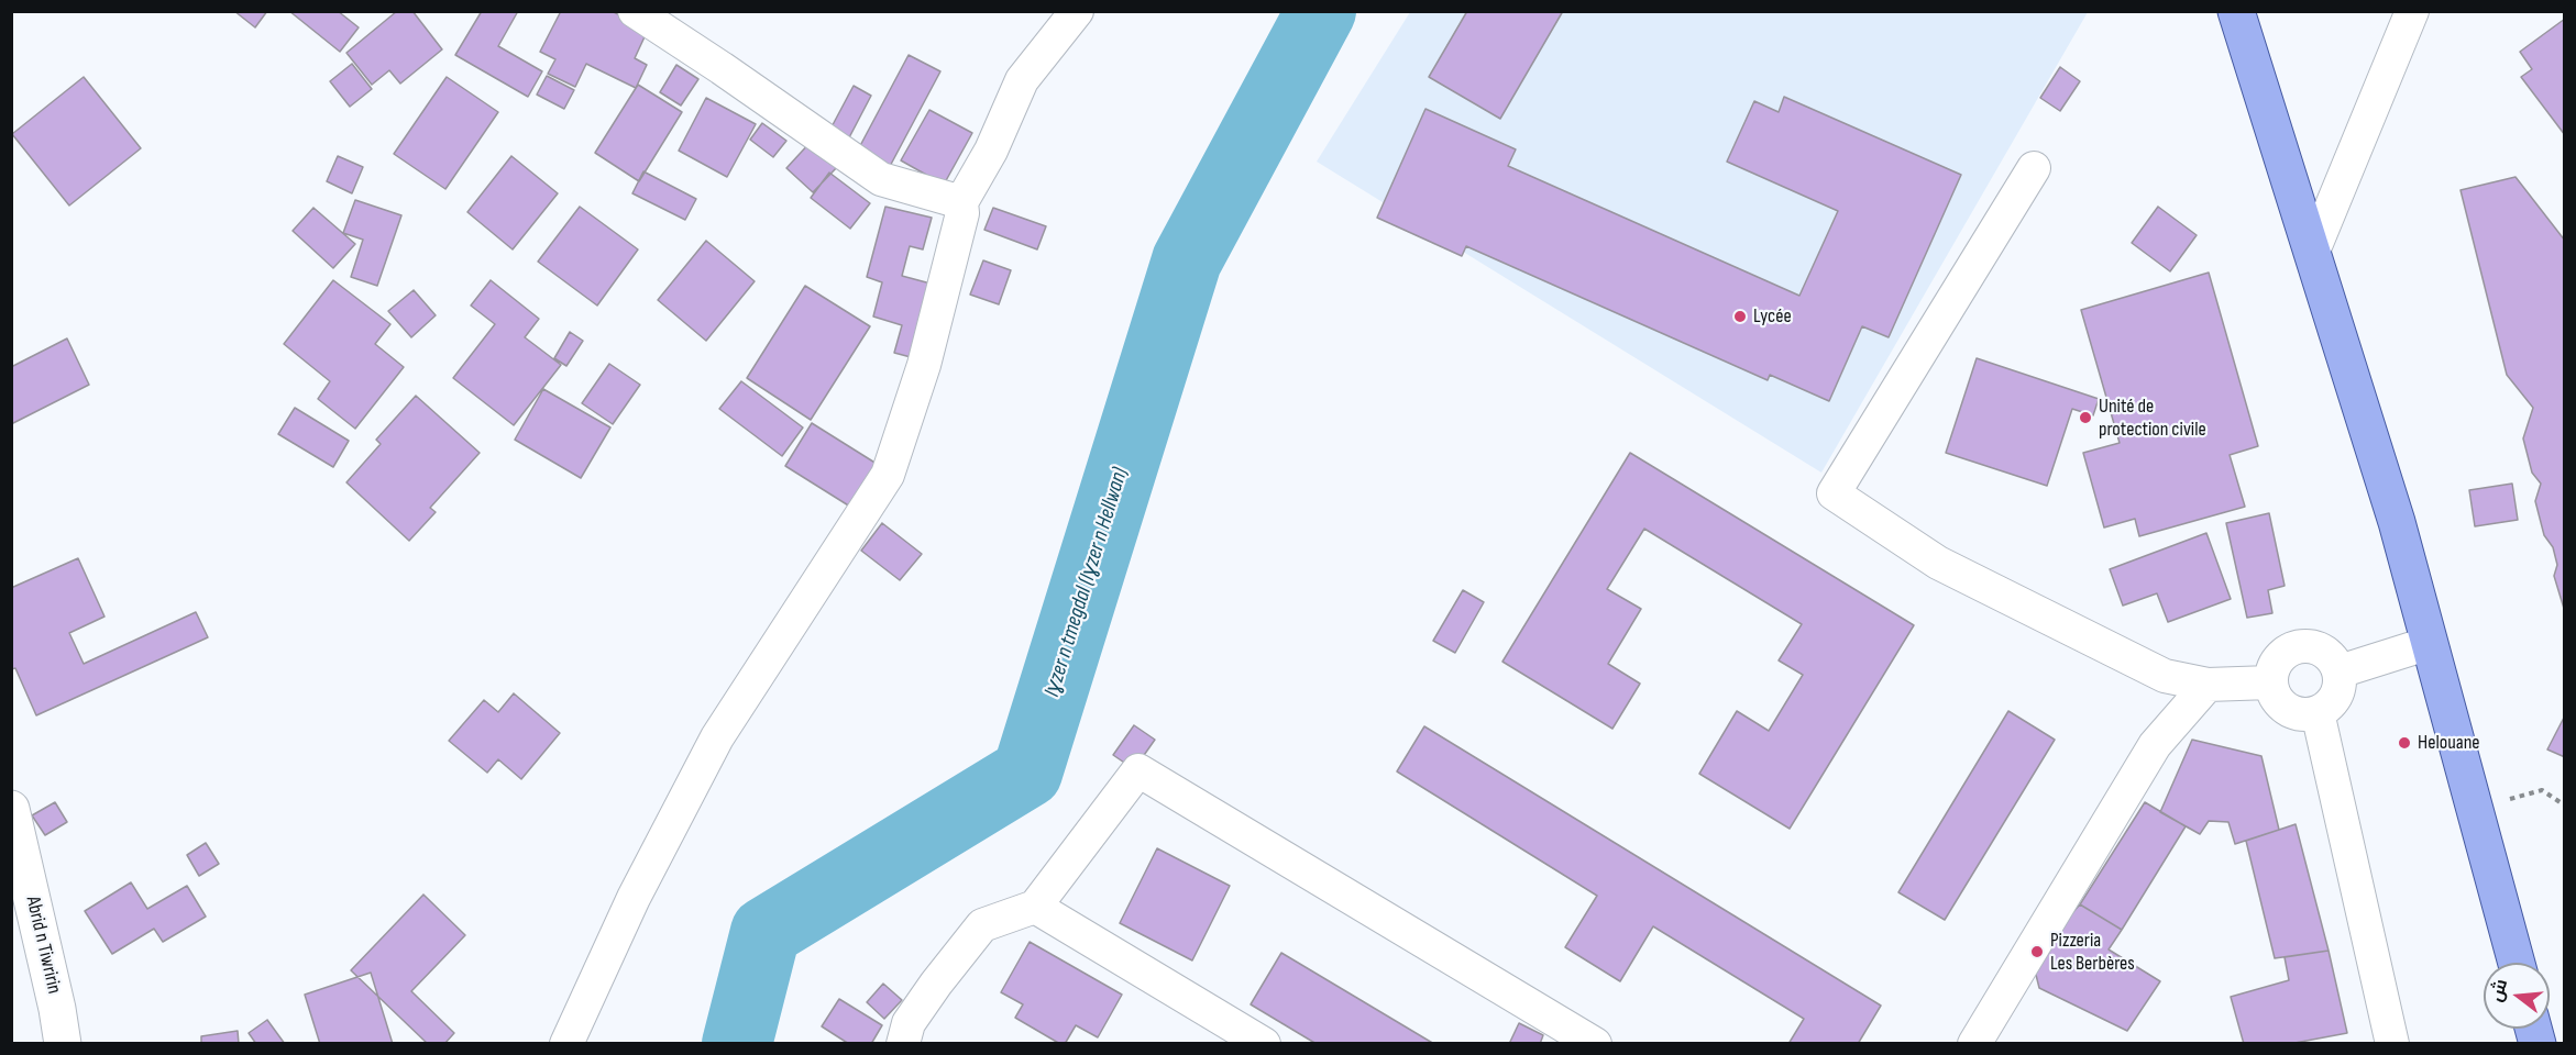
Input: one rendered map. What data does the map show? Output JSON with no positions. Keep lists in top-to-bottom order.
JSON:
{
  "streets": {
    "street": ["Abrid n Tiwririn"]
  },
  "water": ["Iɣzer n tmegdal (Iɣzer n Hellwan)"],
  "places": [
    "Lycée",
    "Unité de protection civile",
    "Helouane",
    "Pizzeria Les Berbères"
  ],
  "north": "left"
}
